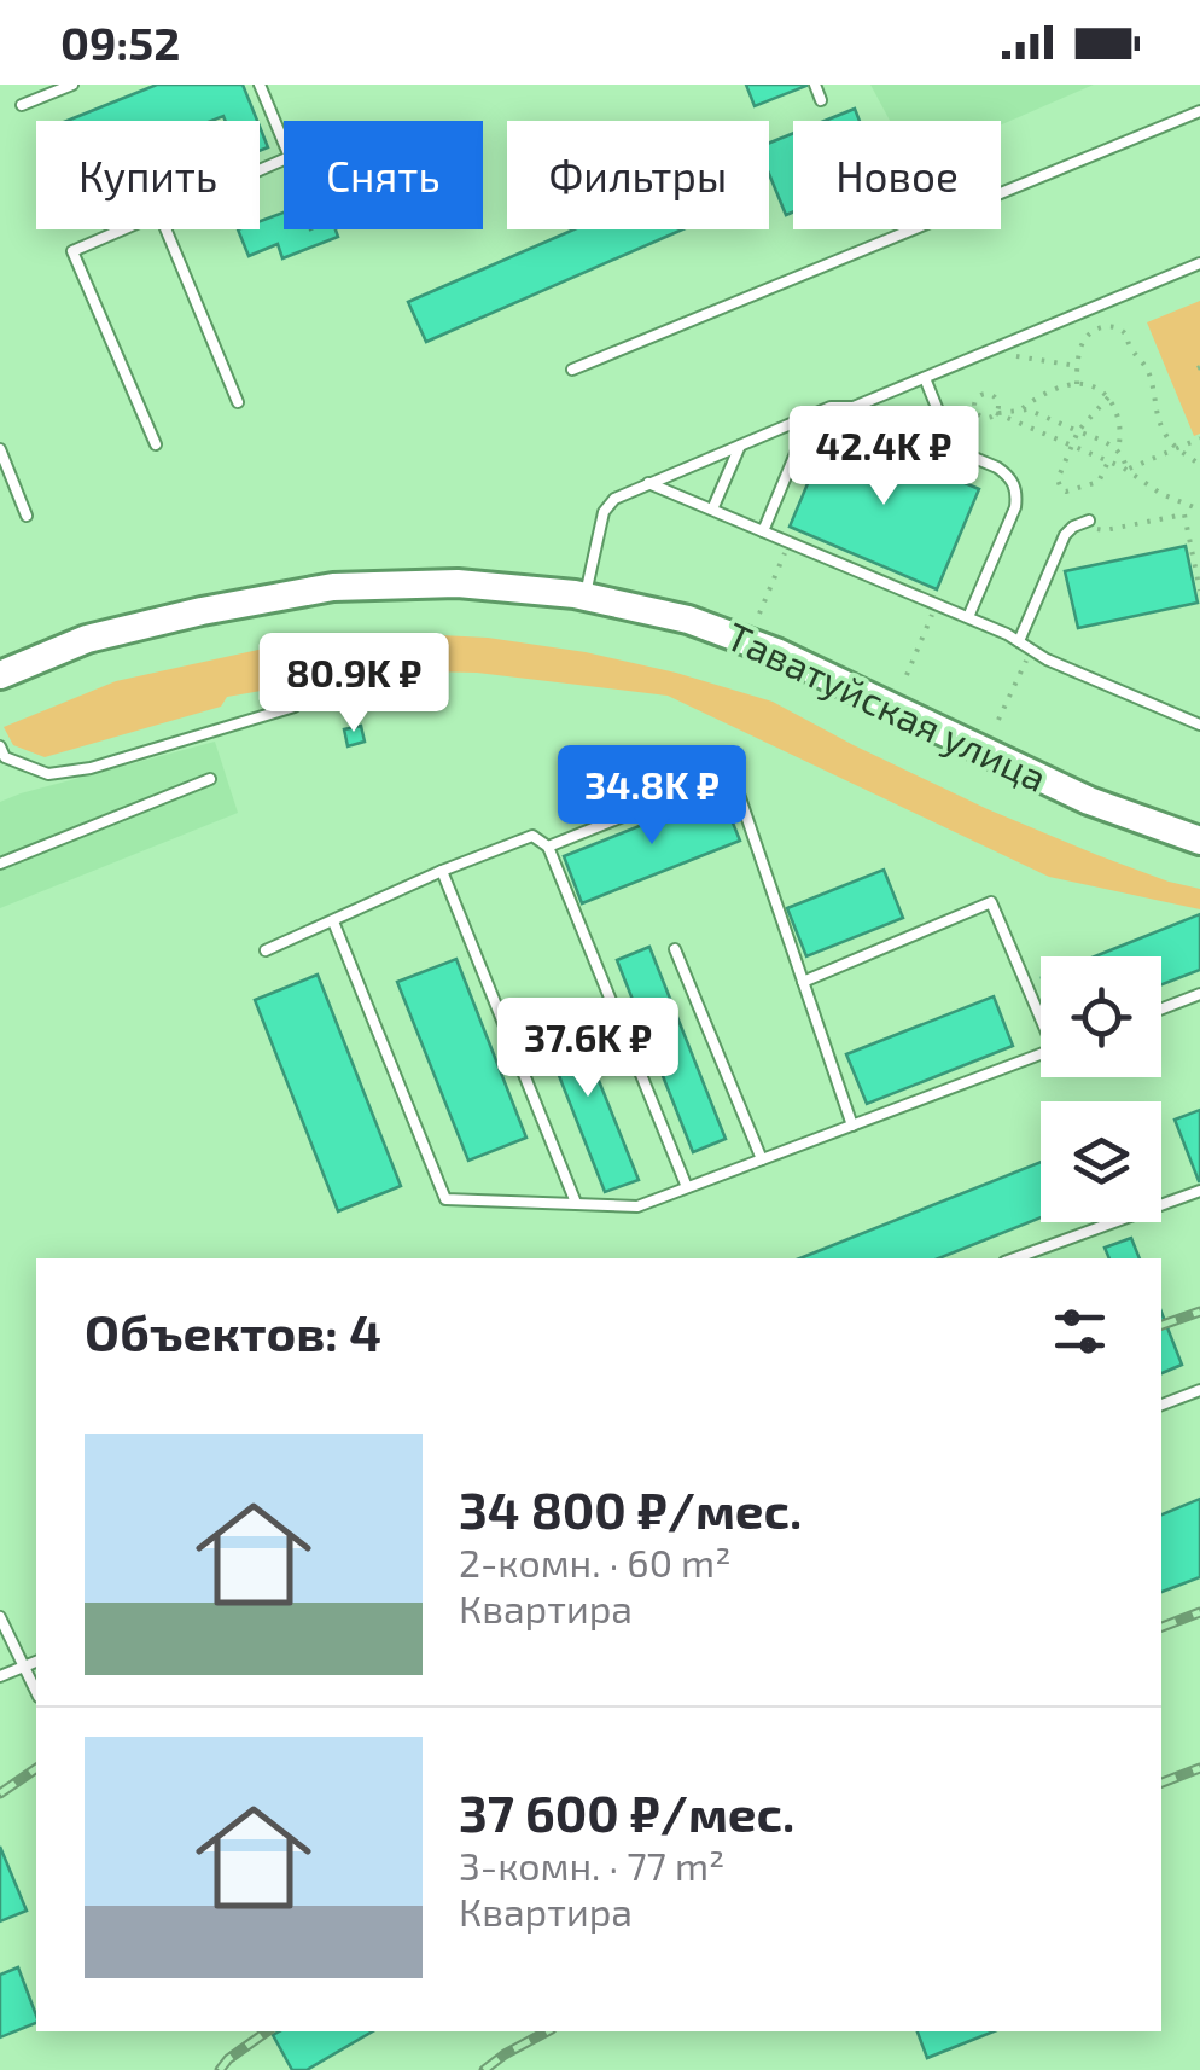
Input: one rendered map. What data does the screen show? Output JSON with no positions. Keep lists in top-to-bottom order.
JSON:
{
  "streets": {
    "main road": ["Таватуйская улица"]
  },
  "page": {
    "status": "09:52",
    "chip": [
      "Купить",
      "Снять",
      "Фильтры",
      "Новое"
    ],
    "price": [
      "42.4K ₽",
      "80.9K ₽",
      "34.8K ₽",
      "37.6K ₽"
    ],
    "heading": "Объектов: 4",
    "list": [
      {
        "name": "34 800 ₽/мес.",
        "note": "2-комн. · 60 m² · Квартира"
      },
      {
        "name": "37 600 ₽/мес.",
        "note": "3-комн. · 77 m² · Квартира"
      }
    ]
  }
}
